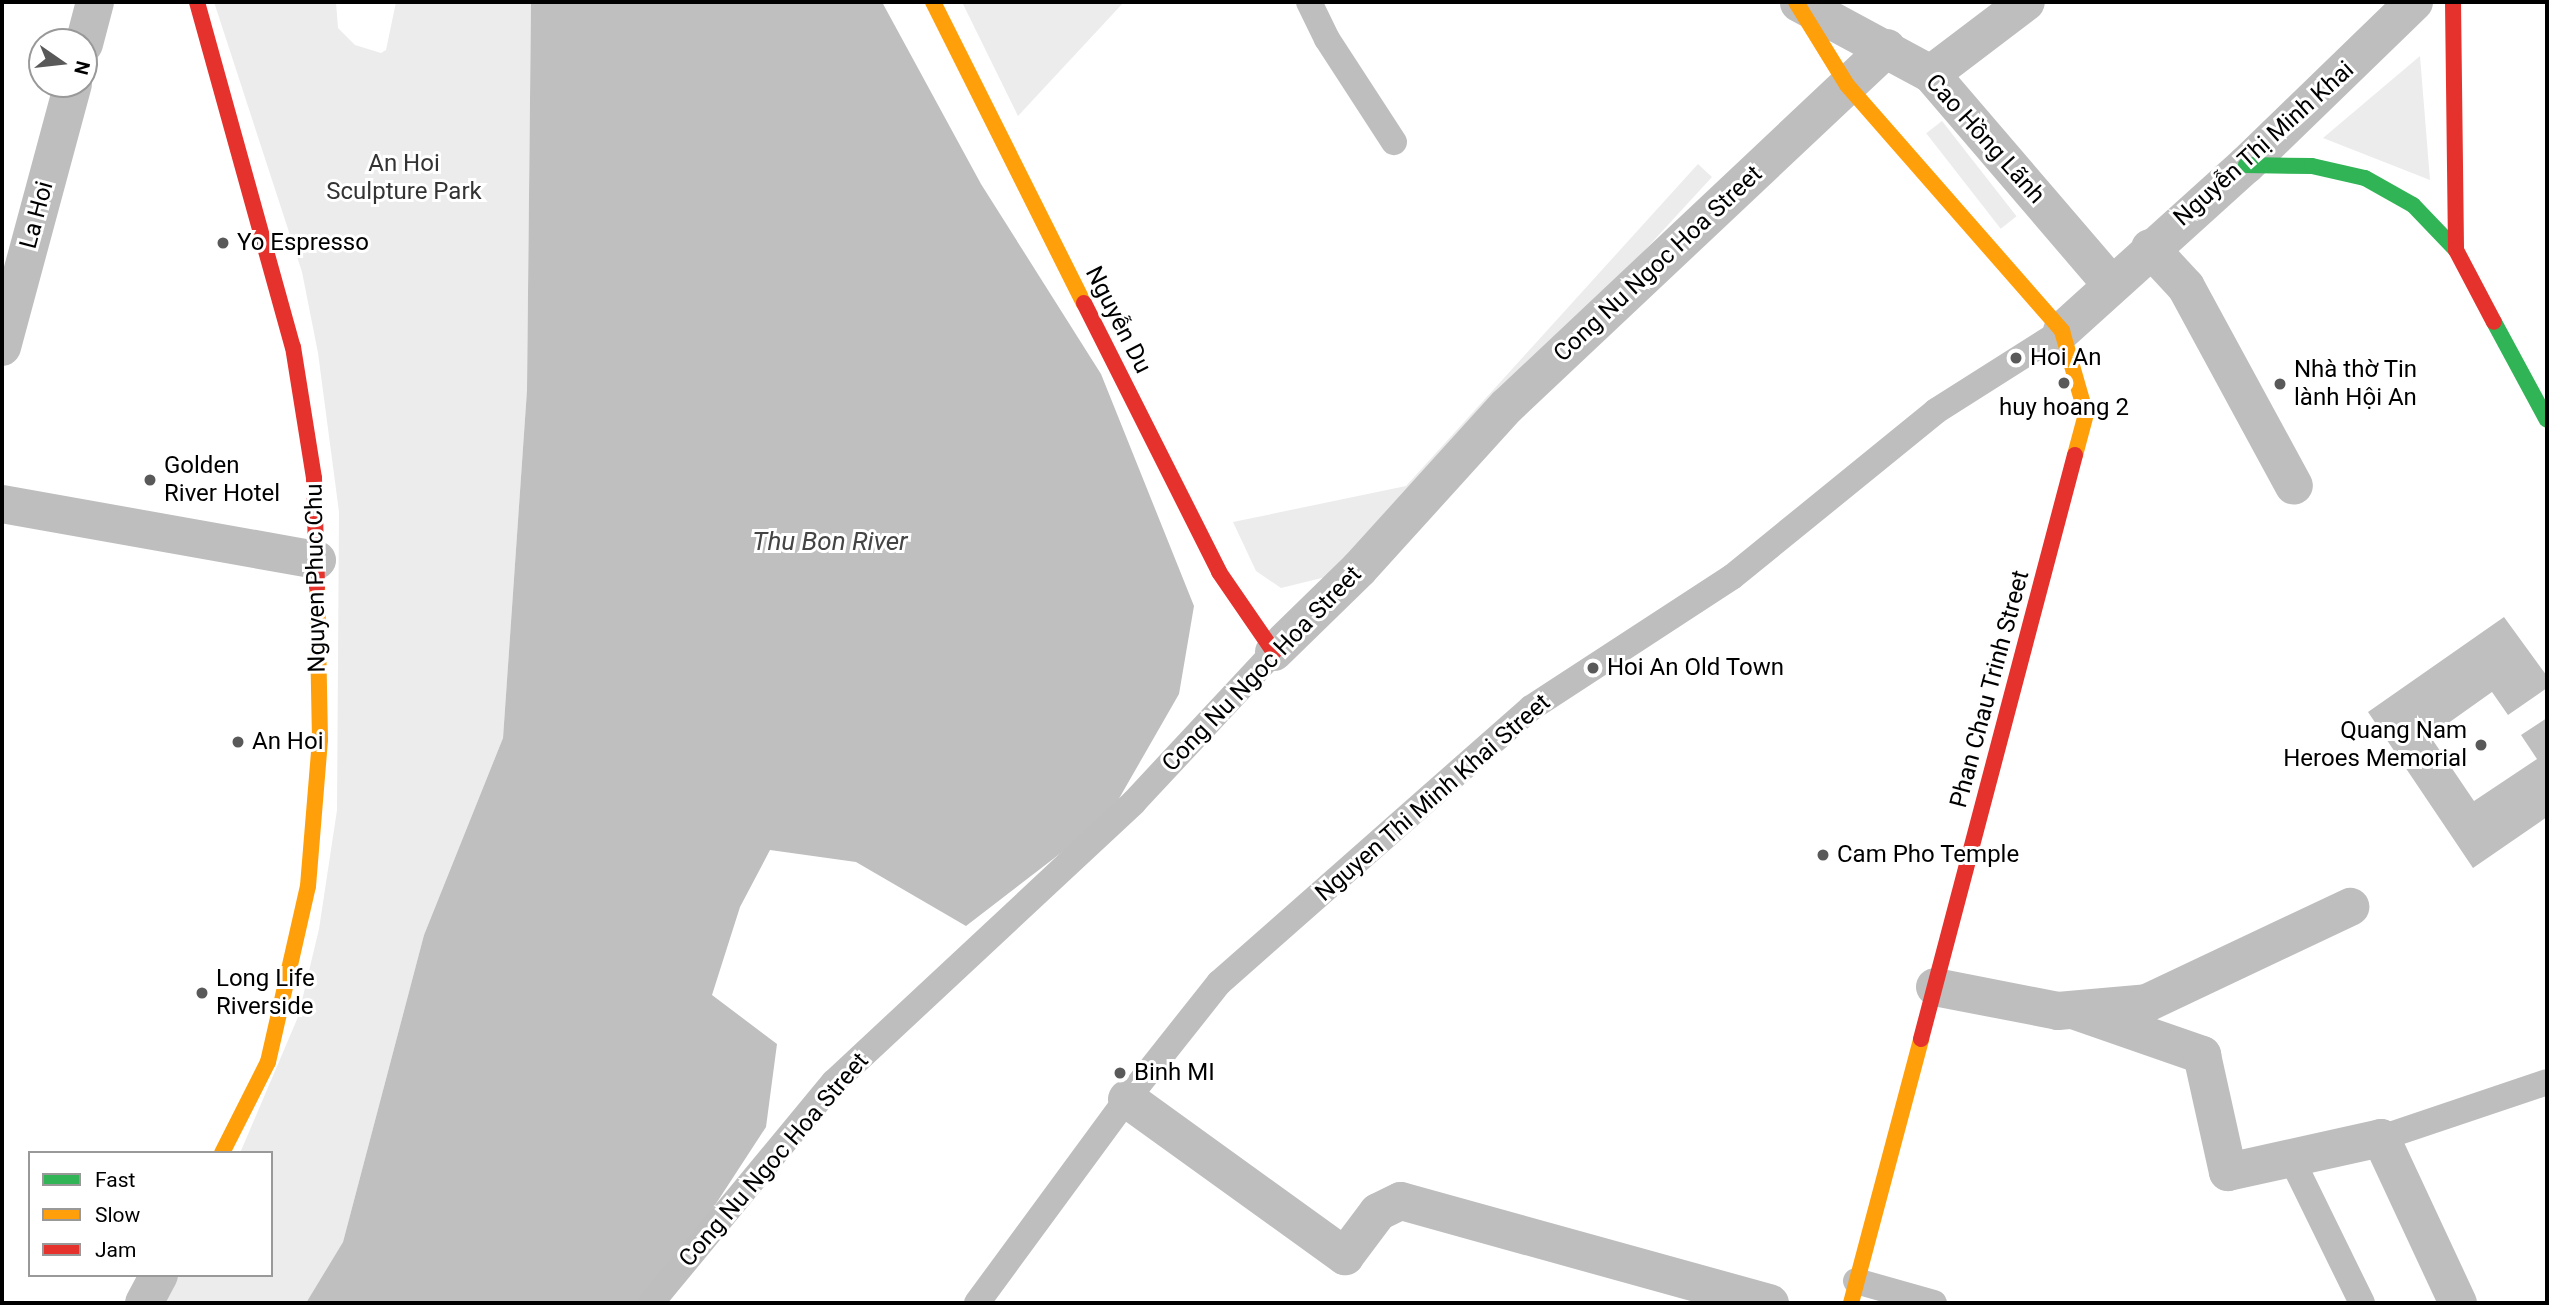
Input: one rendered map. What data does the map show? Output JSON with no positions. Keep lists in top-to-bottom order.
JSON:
{
  "streets": {
    "street": [
      "Cao Hồng Lãnh",
      "Nguyễn Thị Minh Khai",
      "La Hoi",
      "Cong Nu Ngoc Hoa Street",
      "Nguyễn Du",
      "Nguyen Phuc Chu",
      "Phan Chau Trinh Street",
      "Nguyen Thi Minh Khai Street"
    ]
  },
  "crossings": [
    ["Cao Hồng Lãnh", "Nguyễn Thị Minh Khai"],
    ["Cao Hồng Lãnh", "Cong Nu Ngoc Hoa Street"],
    ["Cao Hồng Lãnh", "Phan Chau Trinh Street"],
    ["Cao Hồng Lãnh", "Nguyen Thi Minh Khai Street"],
    ["Nguyễn Thị Minh Khai", "Nguyen Thi Minh Khai Street"],
    ["Cong Nu Ngoc Hoa Street", "Nguyễn Du"],
    ["Phan Chau Trinh Street", "Nguyen Thi Minh Khai Street"]
  ],
  "water": ["Thu Bon River"],
  "parks": ["An Hoi Sculpture Park"],
  "places": [
    "Yo Espresso",
    "Hoi An",
    "huy hoang 2",
    "Nhà thờ Tin lành Hội An",
    "Golden River Hotel",
    "Hoi An Old Town",
    "An Hoi",
    "Quang Nam Heroes Memorial",
    "Cam Pho Temple",
    "Long Life Riverside",
    "Binh MI"
  ],
  "legend": ["Fast", "Slow", "Jam"],
  "north": "right"
}
